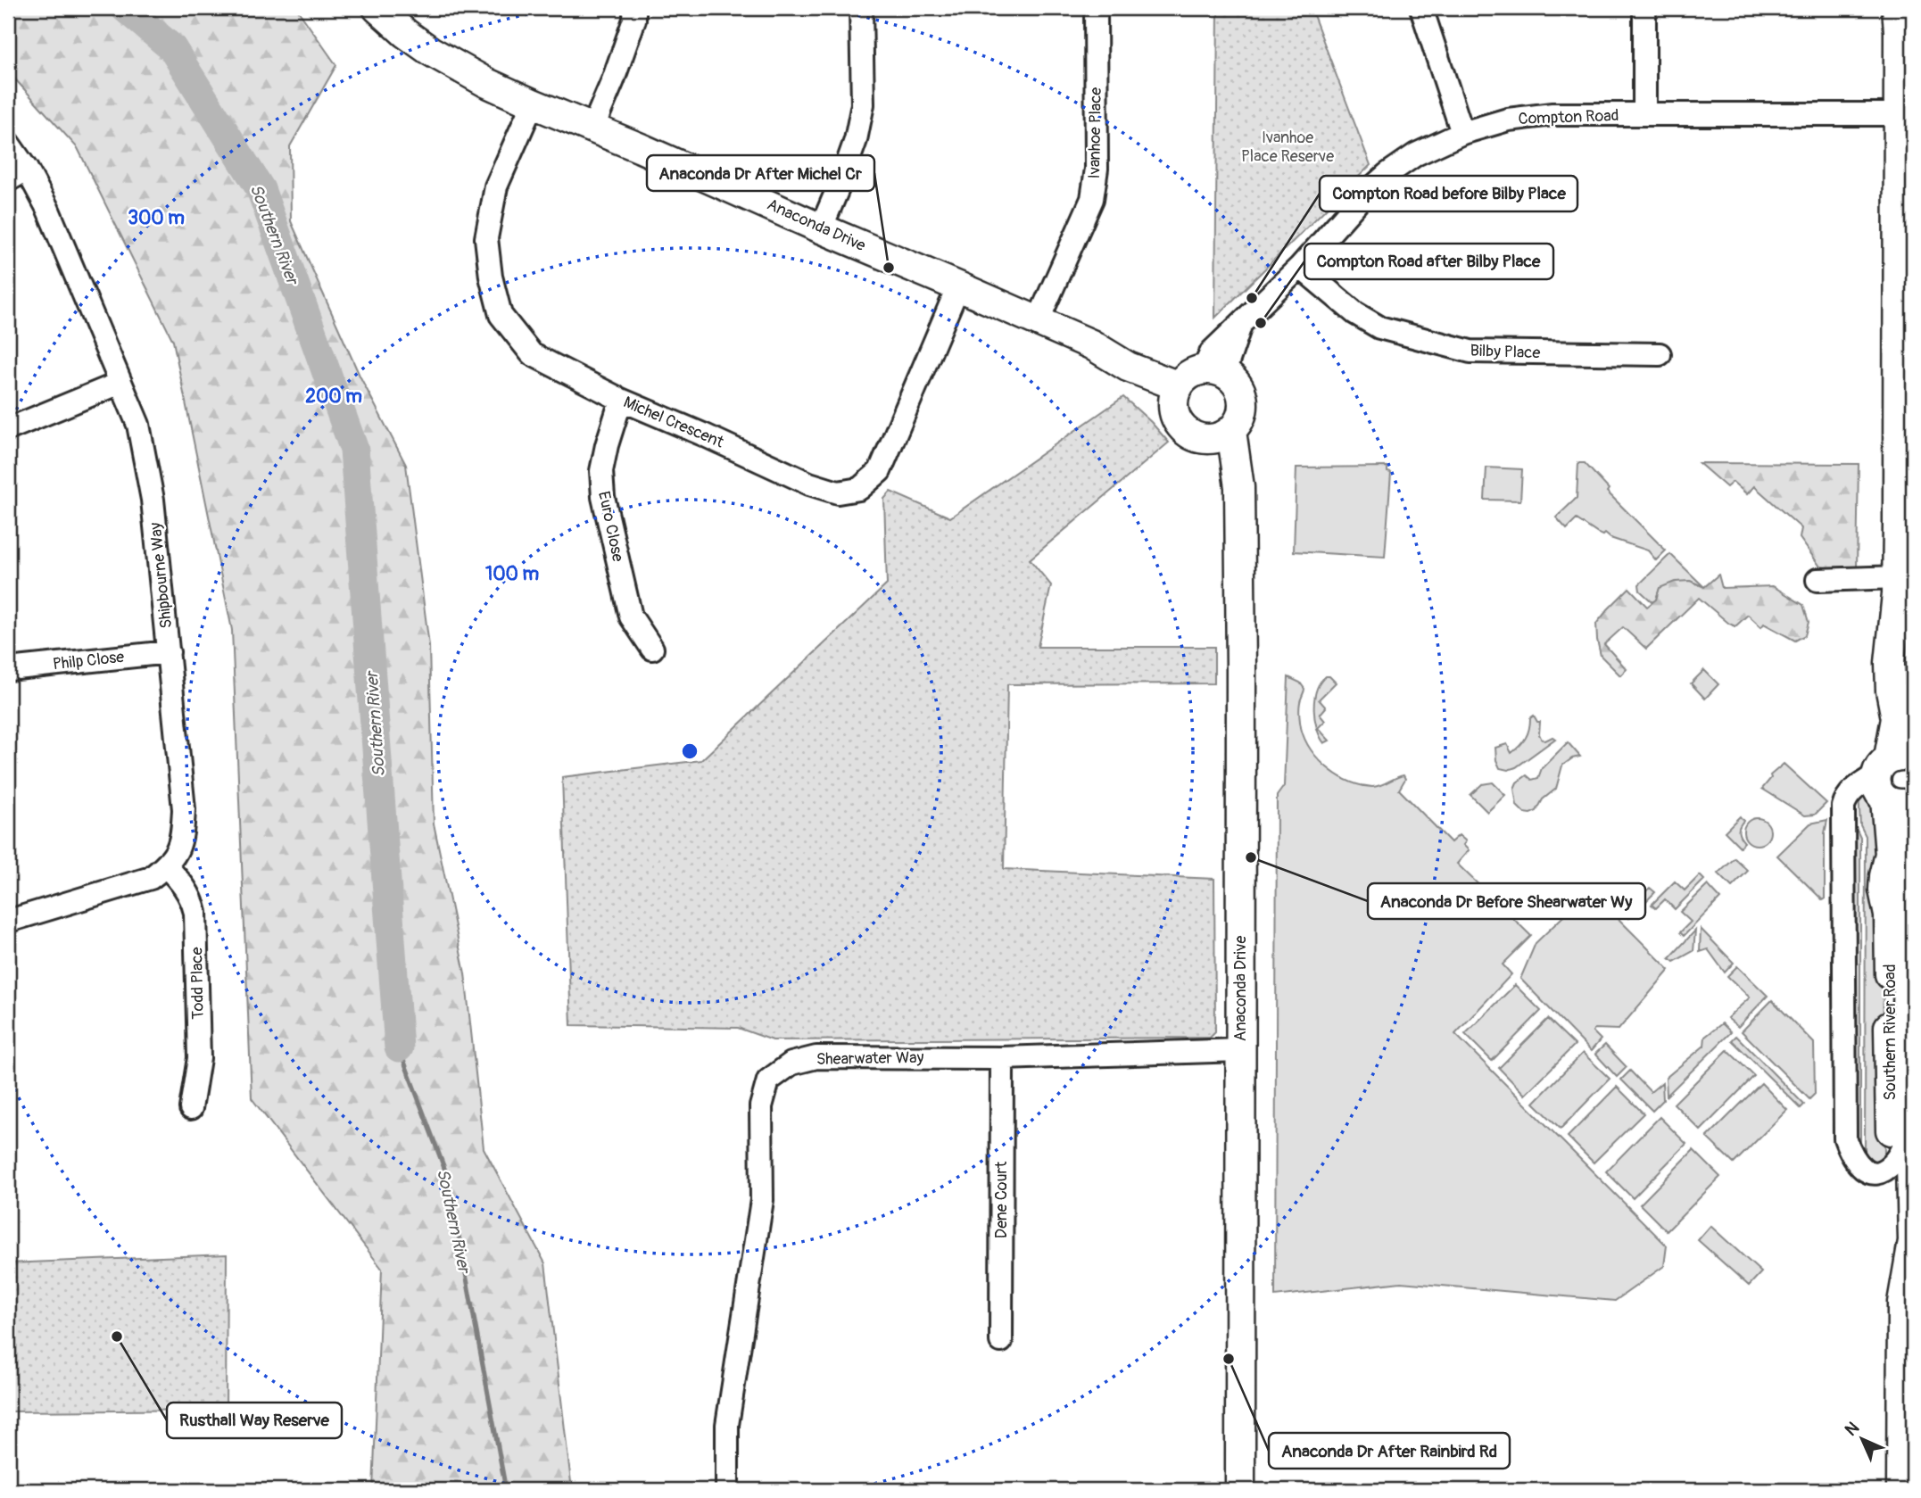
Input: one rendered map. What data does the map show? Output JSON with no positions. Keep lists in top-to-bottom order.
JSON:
{
  "streets": {
    "main road": ["Anaconda Drive", "Southern River Road"],
    "street": [
      "Compton Road",
      "Ivanhoe Place",
      "Bilby Place",
      "Michel Crescent",
      "Euro Close",
      "Shipbourne Way",
      "Philp Close",
      "Todd Place",
      "Shearwater Way",
      "Dene Court"
    ]
  },
  "crossings": [
    ["Compton Road", "Anaconda Drive"],
    ["Compton Road", "Bilby Place"],
    ["Compton Road", "Southern River Road"],
    ["Ivanhoe Place", "Anaconda Drive"],
    ["Anaconda Drive", "Michel Crescent"],
    ["Anaconda Drive", "Shearwater Way"],
    ["Michel Crescent", "Euro Close"],
    ["Shipbourne Way", "Philp Close"],
    ["Shipbourne Way", "Todd Place"],
    ["Shearwater Way", "Dene Court"]
  ],
  "water": ["Southern River"],
  "parks": ["Ivanhoe Place Reserve"],
  "places": [
    "Anaconda Dr After Michel Cr",
    "Compton Road before Bilby Place",
    "Compton Road after Bilby Place",
    "Anaconda Dr Before Shearwater Wy",
    "Rusthall Way Reserve",
    "Anaconda Dr After Rainbird Rd"
  ],
  "north": "top left",
  "rings": ["300 m", "200 m", "100 m"]
}
